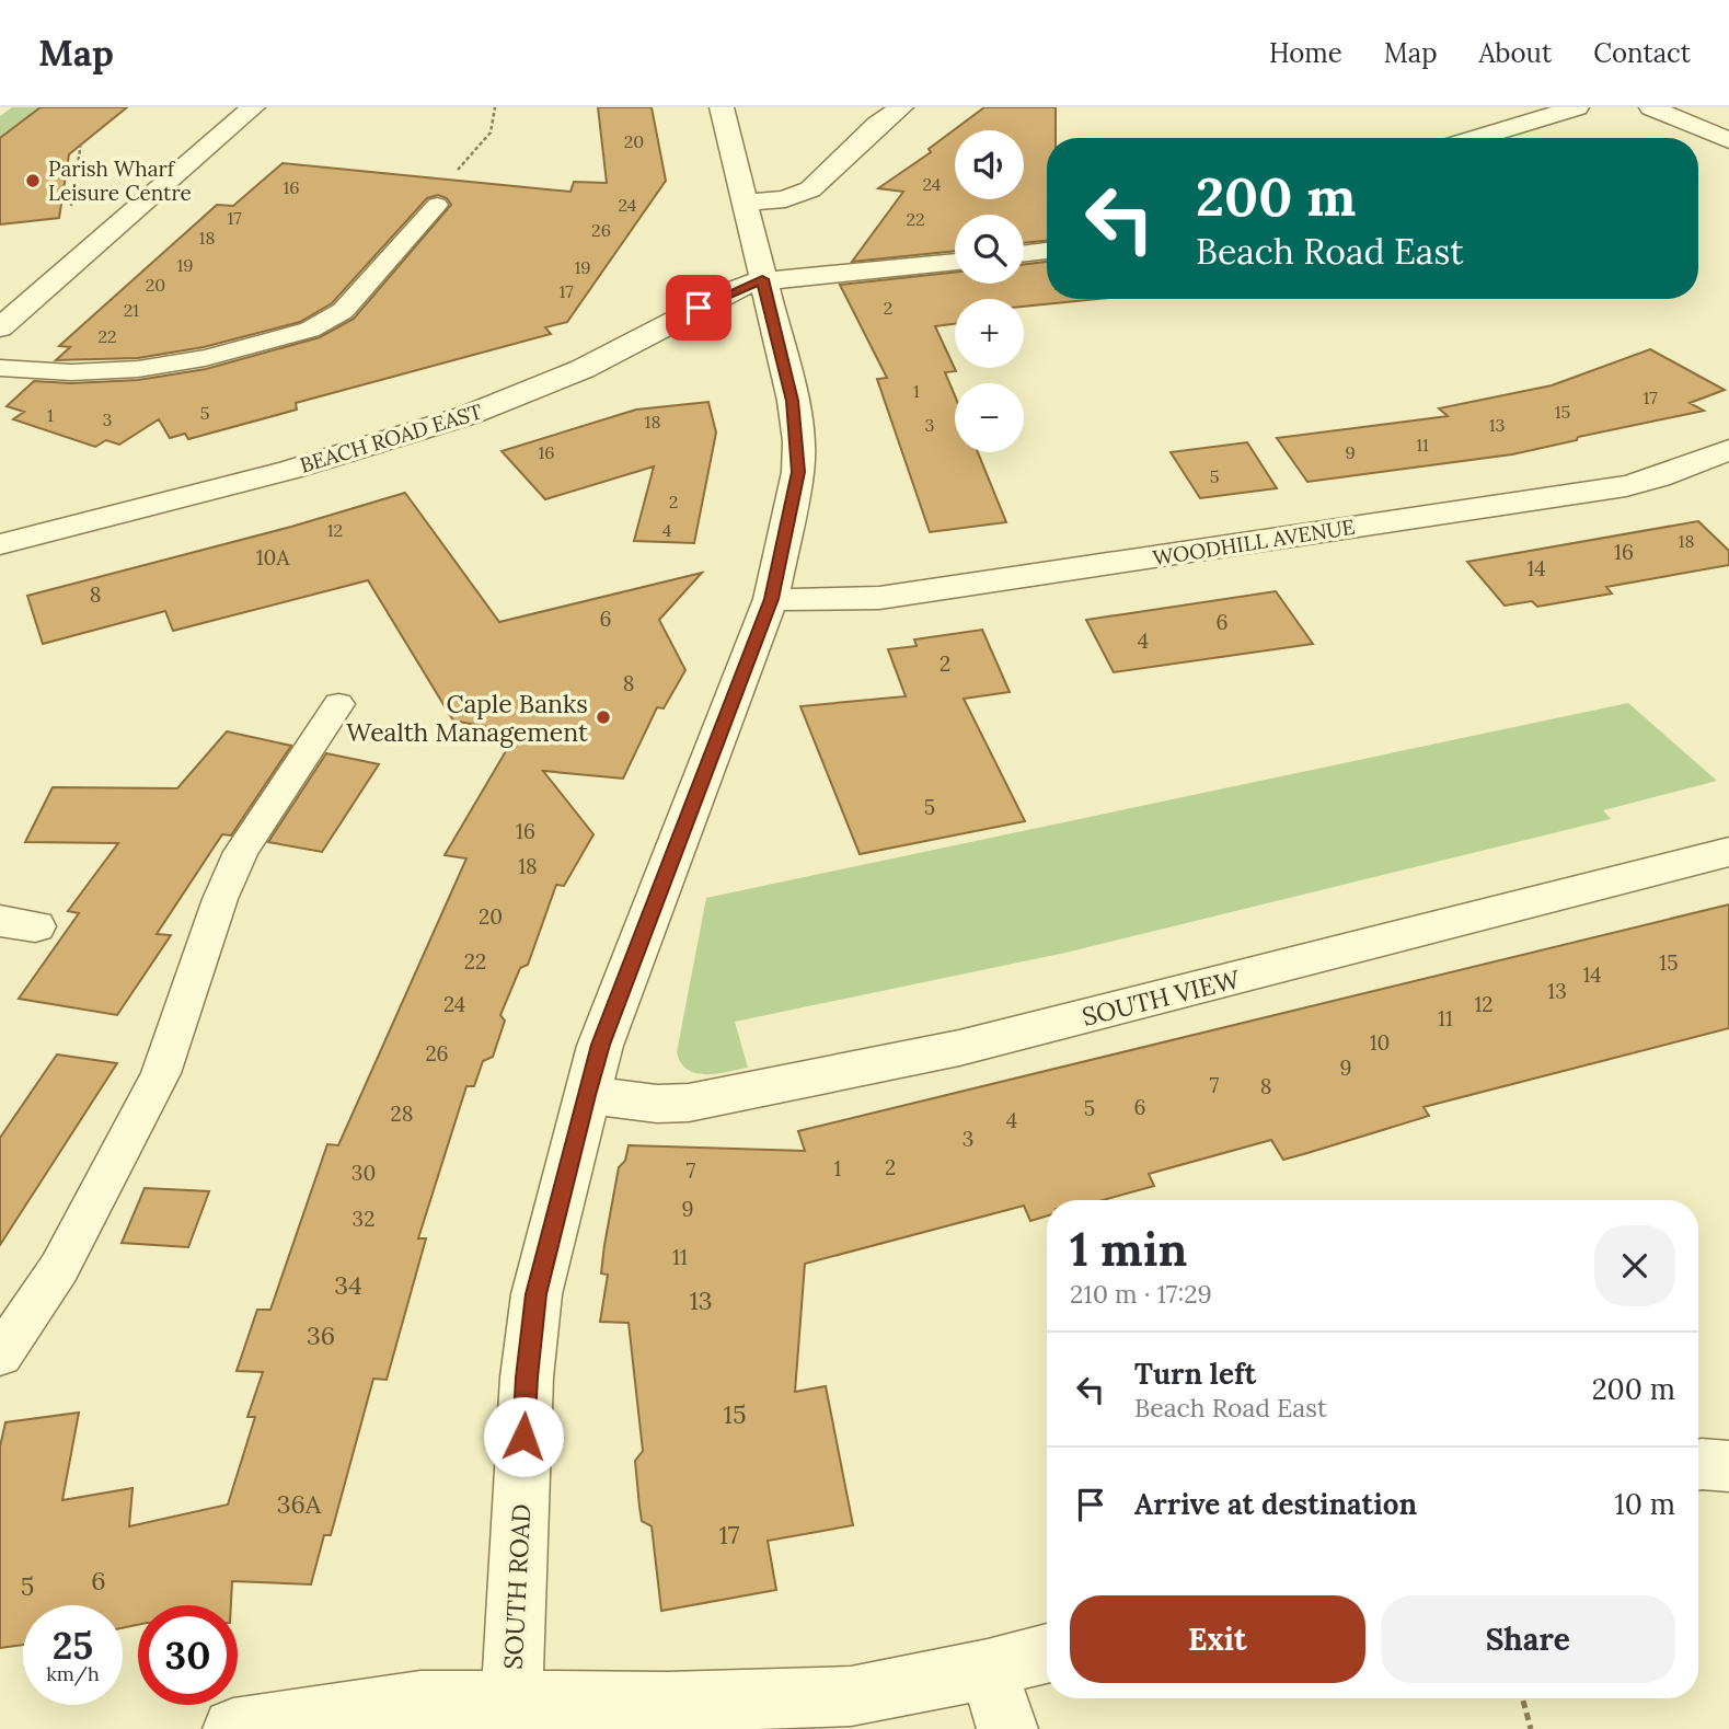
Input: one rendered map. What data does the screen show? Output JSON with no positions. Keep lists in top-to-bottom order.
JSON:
{
  "streets": {
    "street": [
      "BEACH ROAD EAST",
      "WOODHILL AVENUE",
      "SOUTH VIEW",
      "SOUTH ROAD"
    ]
  },
  "crossings": [
    ["BEACH ROAD EAST", "SOUTH ROAD"],
    ["WOODHILL AVENUE", "SOUTH ROAD"],
    ["SOUTH VIEW", "SOUTH ROAD"]
  ],
  "places": ["Parish Wharf Leisure Centre", "Caple Banks Wealth Management"],
  "house_numbers": [
    "20",
    "24",
    "16",
    "24",
    "17",
    "22",
    "26",
    "18",
    "19",
    "19",
    "20",
    "17",
    "2",
    "21",
    "22",
    "1",
    "17",
    "15",
    "5",
    "1",
    "3",
    "18",
    "3",
    "13",
    "11",
    "16",
    "9",
    "5",
    "2",
    "12",
    "4",
    "18",
    "16",
    "10A",
    "14",
    "8",
    "6",
    "6",
    "4",
    "2",
    "8",
    "5",
    "16",
    "18",
    "20",
    "22",
    "15",
    "14",
    "13",
    "24",
    "12",
    "11",
    "10",
    "26",
    "9",
    "7",
    "8",
    "6",
    "5",
    "28",
    "4",
    "3",
    "2",
    "1",
    "7",
    "30",
    "9",
    "32",
    "11",
    "34",
    "13",
    "36",
    "15",
    "36A",
    "17",
    "6",
    "5"
  ],
  "page": {
    "header": "Map",
    "nav": [
      "Home",
      "Map",
      "About",
      "Contact"
    ],
    "map_buttons": ["+", "−"],
    "turn": ["200 m", "Beach Road East"],
    "heading": ["1 min", "210 m · 17:29"],
    "list": [
      {
        "name": "Turn left",
        "note": "Beach Road East",
        "value": "200 m"
      },
      {
        "name": "Arrive at destination",
        "value": "10 m"
      }
    ],
    "buttons": ["Exit", "Share"],
    "speed": "25 km/h",
    "limit": "30"
  }
}
